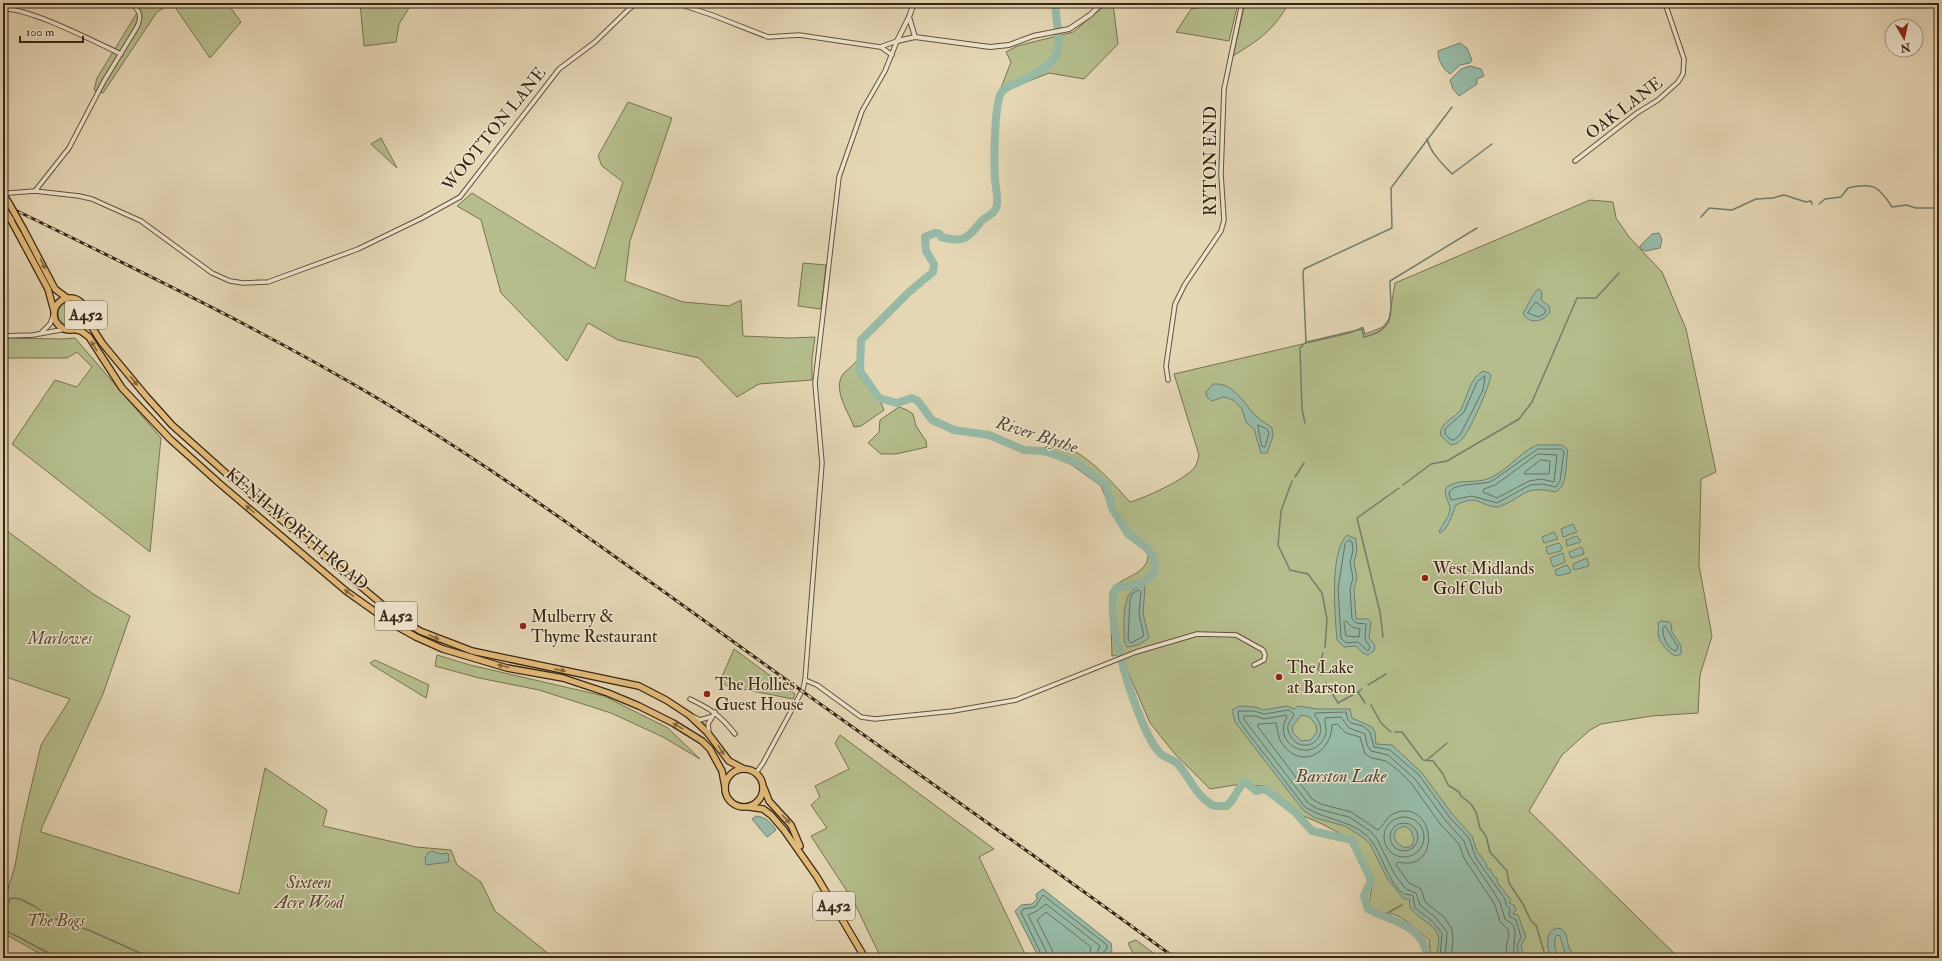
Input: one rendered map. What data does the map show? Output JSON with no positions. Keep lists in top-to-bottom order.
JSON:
{
  "streets": {
    "highway": ["A452", "KENILWORTH ROAD"],
    "street": ["OAK LANE", "WOOTTON LANE", "RYTON END"]
  },
  "crossings": [
    ["WOOTTON LANE", "A452"],
    ["A452", "KENILWORTH ROAD"]
  ],
  "water": ["River Blythe", "Barston Lake"],
  "parks": ["Marlowes", "Sixteen Acre Wood", "The Bogs"],
  "places": [
    "West Midlands Golf Club",
    "Mulberry & Thyme Restaurant",
    "The Lake at Barston",
    "The Hollies Guest House"
  ],
  "scale_bar": "100 m",
  "north": "bottom"
}
